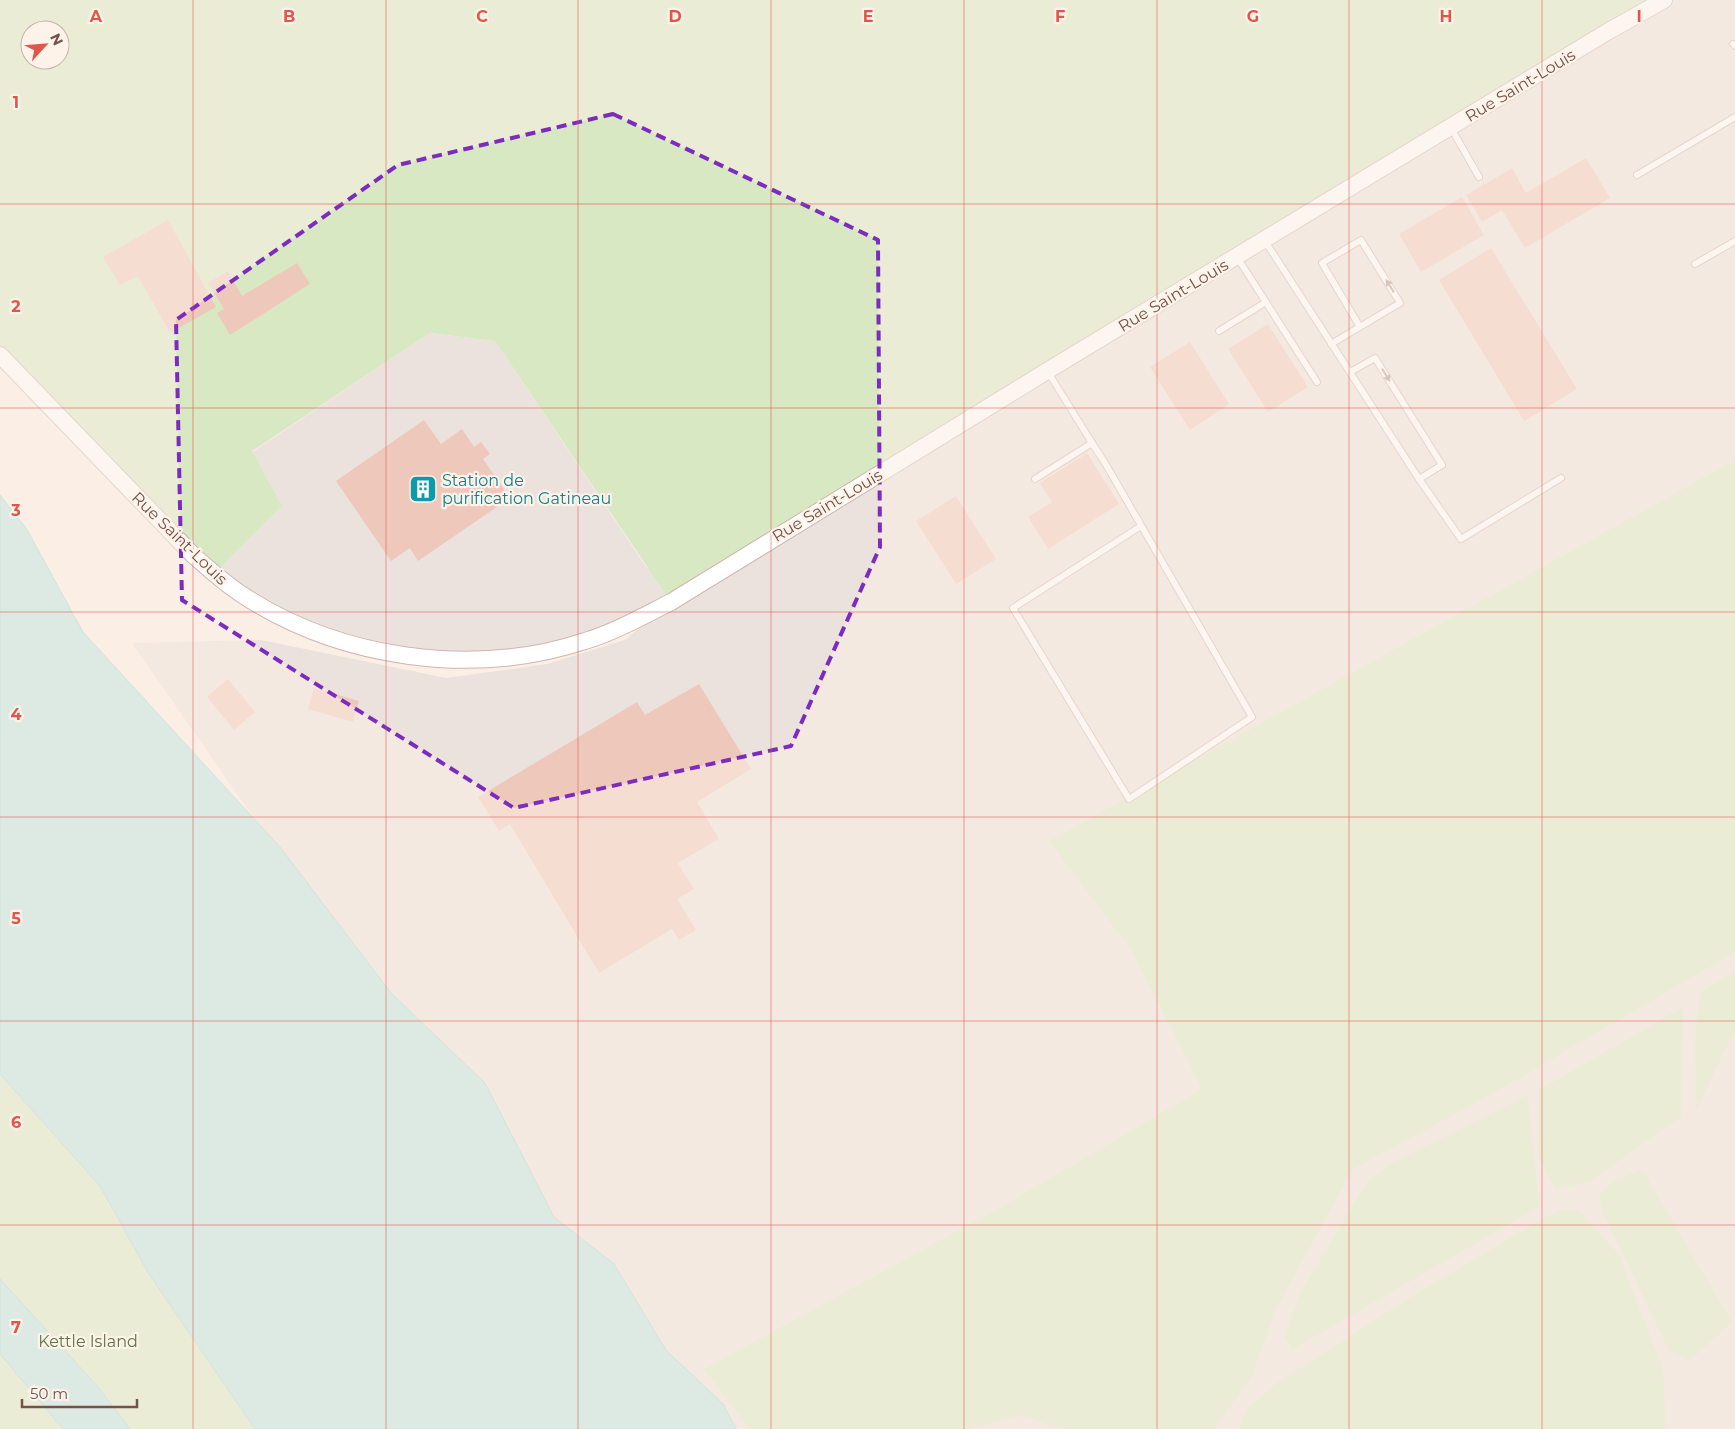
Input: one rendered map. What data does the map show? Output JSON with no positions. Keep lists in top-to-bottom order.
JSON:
{
  "streets": {
    "street": ["Rue Saint-Louis"]
  },
  "parks": ["Kettle Island"],
  "places": {
    "building": ["Station de purification Gatineau"]
  },
  "scale_bar": "50 m",
  "north": "top right",
  "grid": {
    "columns": [
      "A",
      "B",
      "C",
      "D",
      "E",
      "F",
      "G",
      "H",
      "I"
    ],
    "rows": [
      "1",
      "2",
      "3",
      "4",
      "5",
      "6",
      "7"
    ]
  }
}
